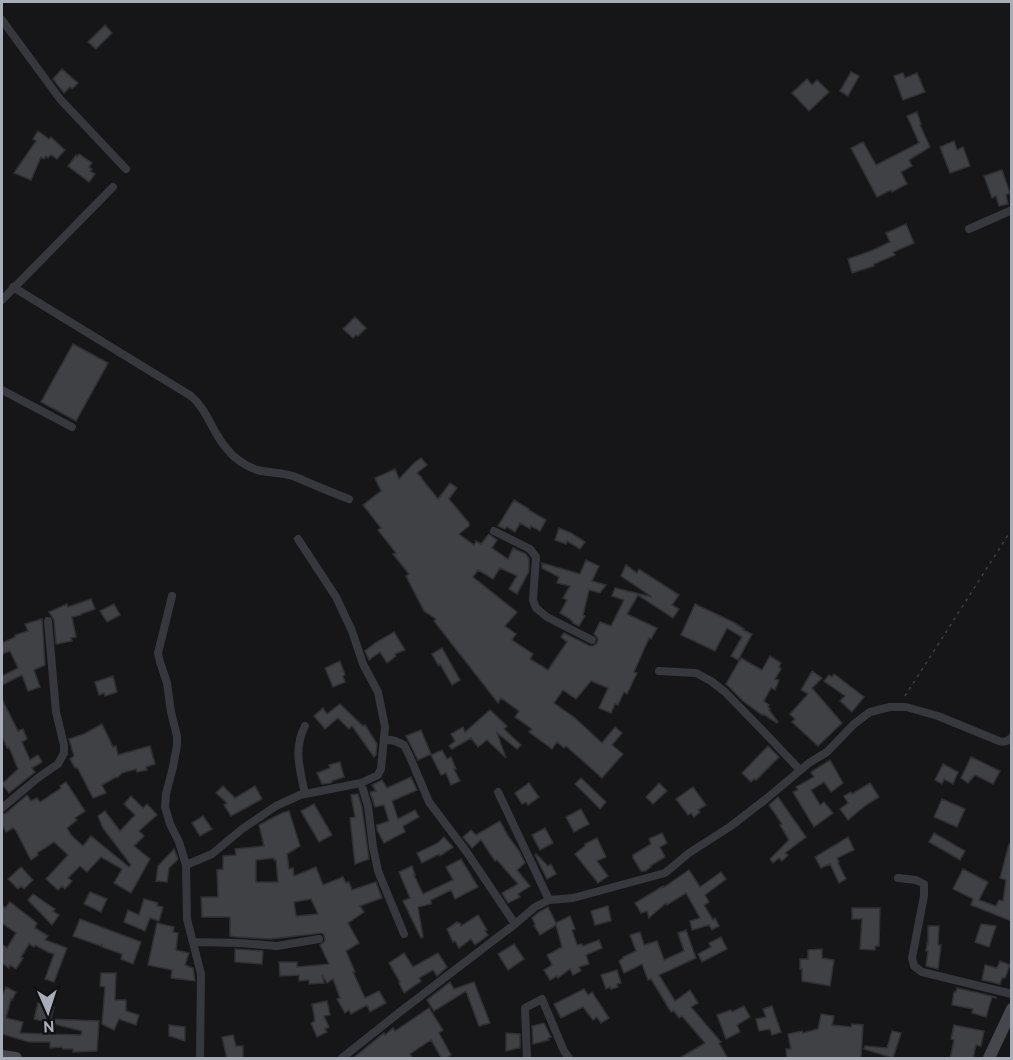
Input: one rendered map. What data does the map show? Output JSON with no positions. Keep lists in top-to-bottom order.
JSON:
{
  "north": "bottom"
}
